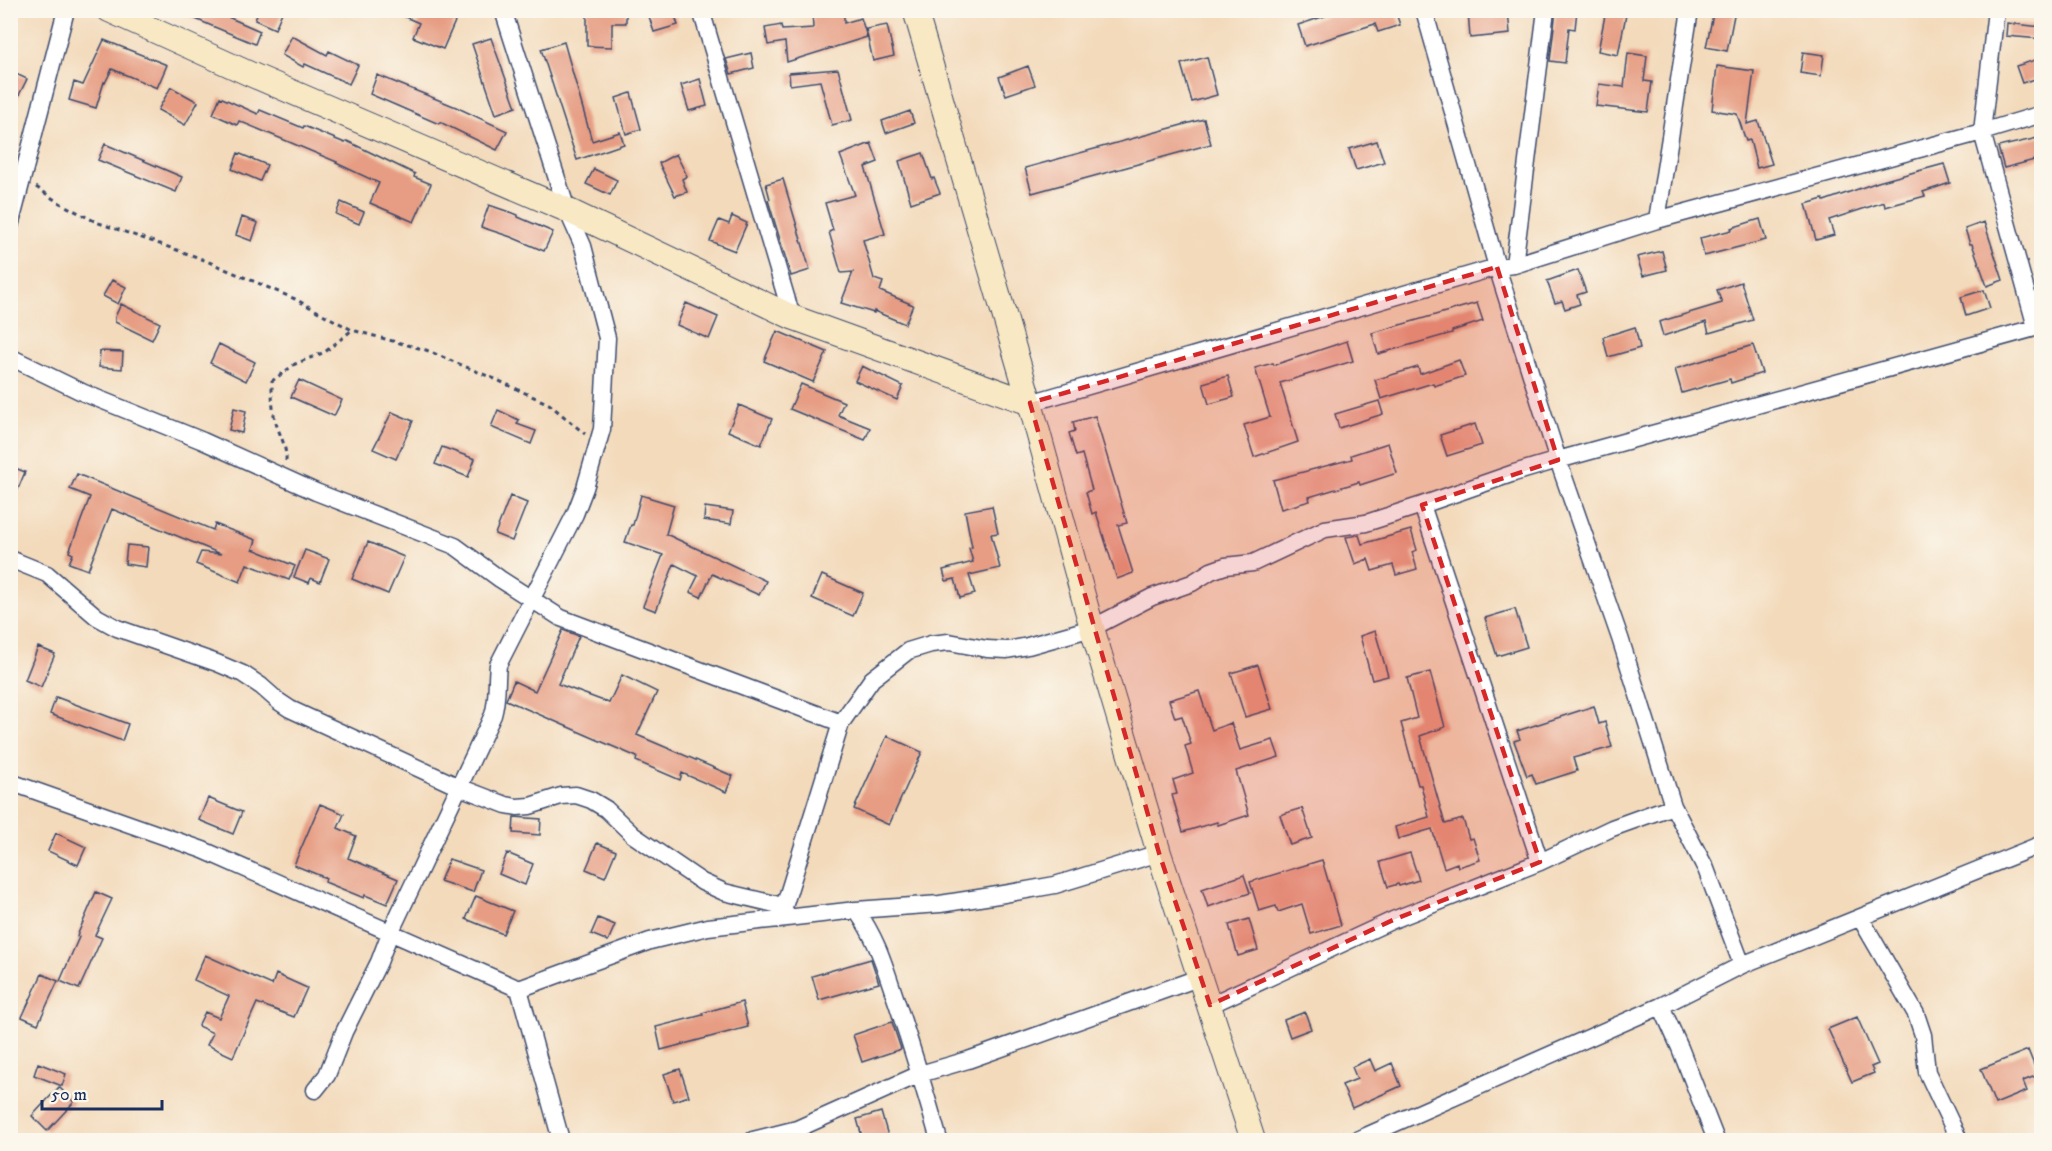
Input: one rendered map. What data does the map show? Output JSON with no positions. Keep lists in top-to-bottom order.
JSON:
{
  "scale_bar": "50 m"
}
